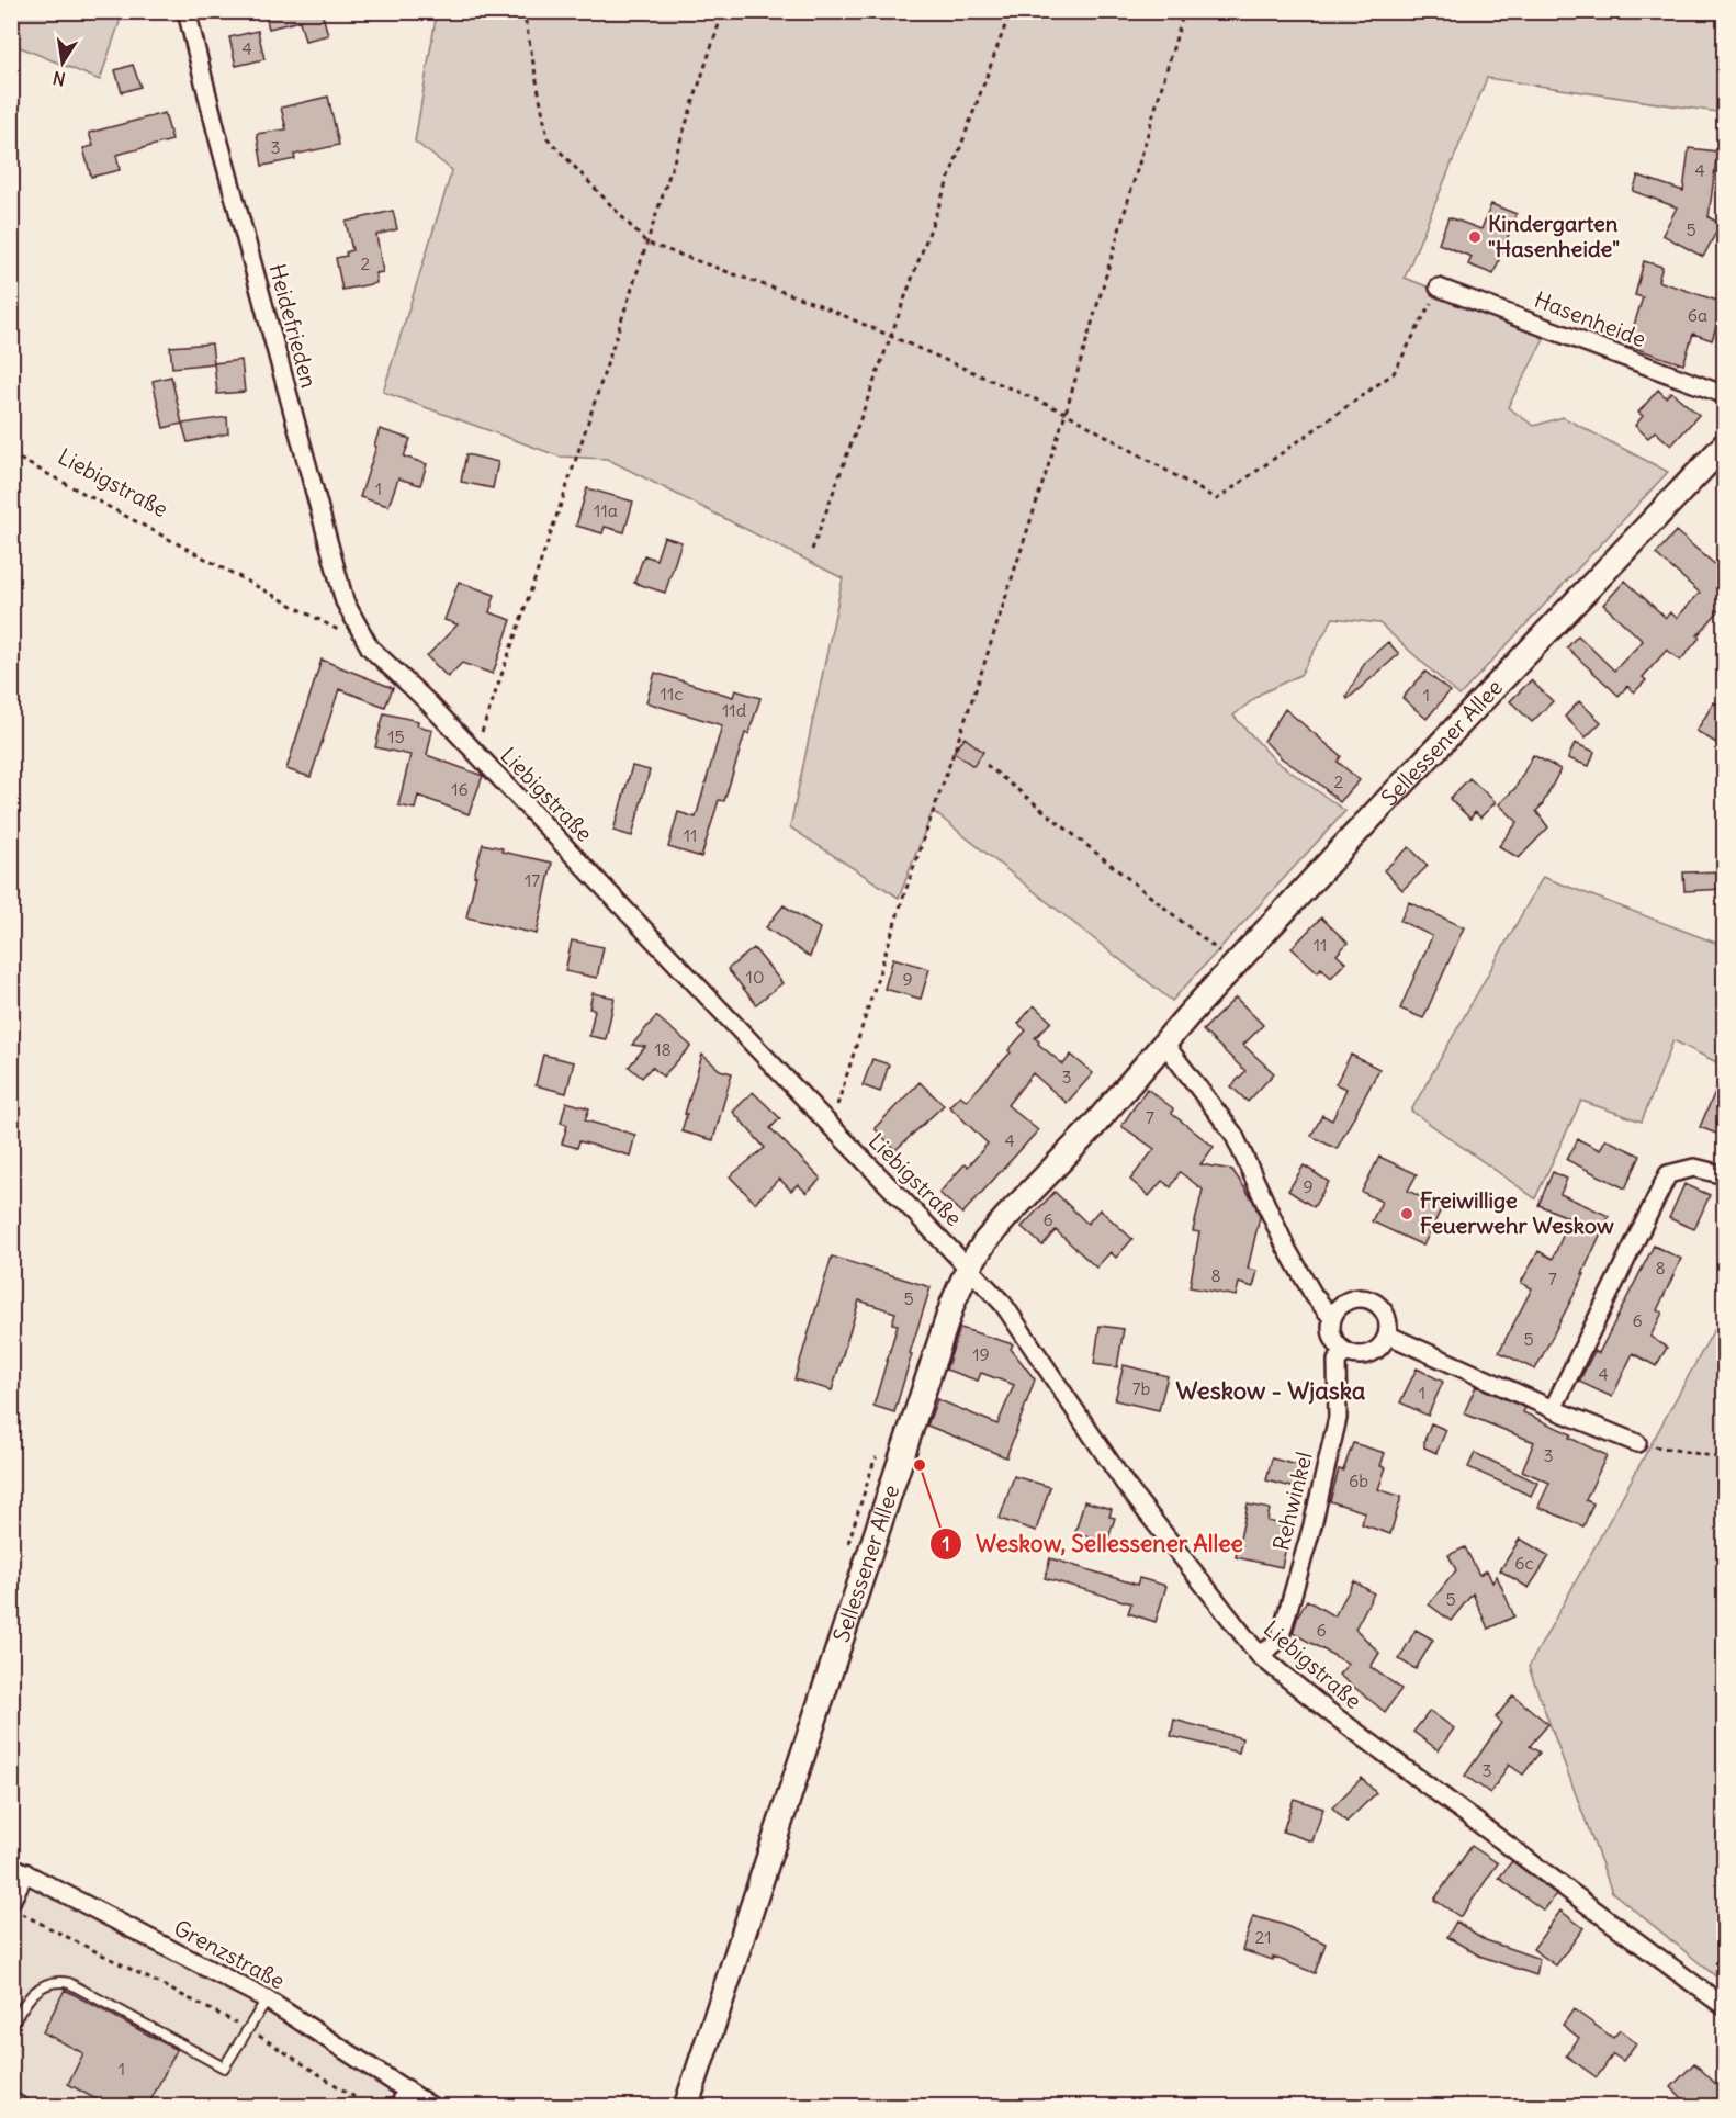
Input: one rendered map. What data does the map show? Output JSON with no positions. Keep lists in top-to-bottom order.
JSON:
{
  "streets": {
    "main road": ["Sellessener Allee"],
    "street": [
      "Hasenheide",
      "Heidefrieden",
      "Liebigstraße",
      "Rehwinkel",
      "Grenzstraße"
    ]
  },
  "crossings": [
    ["Heidefrieden", "Liebigstraße"],
    ["Liebigstraße", "Sellessener Allee"],
    ["Liebigstraße", "Rehwinkel"]
  ],
  "districts": ["Weskow - Wjaska"],
  "places": ["Kindergarten \"Hasenheide\"", "Freiwillige Feuerwehr Weskow", "Weskow, Sellessener Allee"],
  "house_numbers": [
    "4",
    "3",
    "4",
    "5",
    "2",
    "6a",
    "1",
    "11a",
    "11c",
    "1",
    "11d",
    "15",
    "2",
    "16",
    "11",
    "17",
    "11",
    "10",
    "9",
    "18",
    "3",
    "7",
    "4",
    "9",
    "6",
    "8",
    "8",
    "7",
    "5",
    "6",
    "5",
    "19",
    "4",
    "7b",
    "1",
    "3",
    "6b",
    "6c",
    "5",
    "6",
    "3",
    "21",
    "1"
  ],
  "north": "bottom"
}
